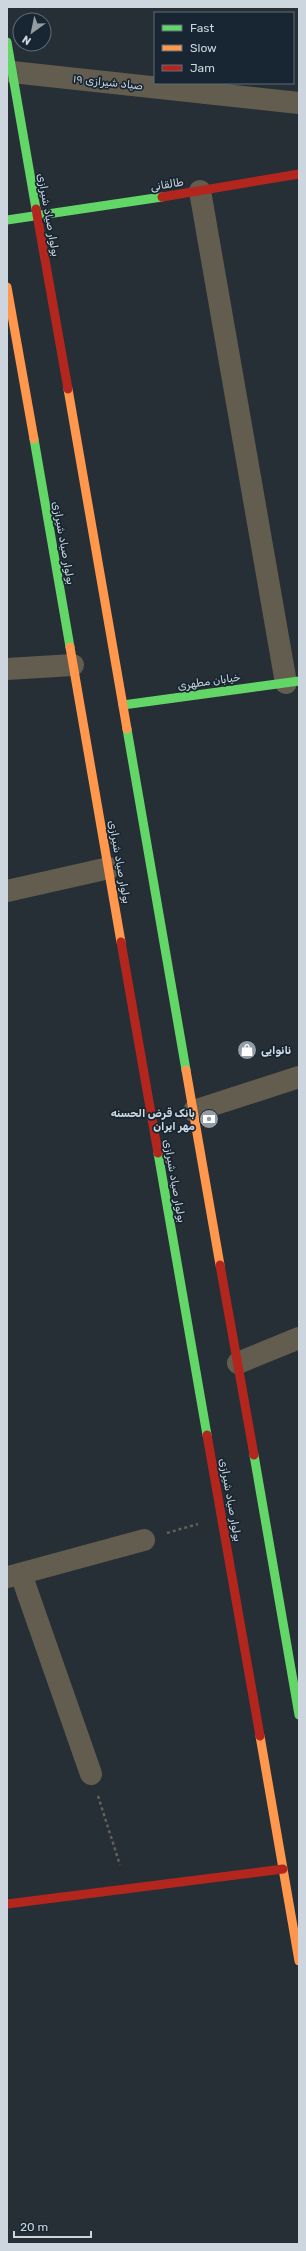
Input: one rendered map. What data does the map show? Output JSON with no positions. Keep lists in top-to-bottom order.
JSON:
{
  "streets": {
    "main road": ["طالقانی", "بولوار صیاد شیرازی", "خیابان مطهری"],
    "street": ["صیاد شیرازی ۱۹"]
  },
  "crossings": [
    ["صیاد شیرازی ۱۹", "بولوار صیاد شیرازی"],
    ["طالقانی", "بولوار صیاد شیرازی"],
    ["بولوار صیاد شیرازی", "خیابان مطهری"]
  ],
  "places": {
    "shop": ["نانوایی"],
    "bank": ["بانک قرض الحسنه مهر ایران"]
  },
  "legend": ["Fast", "Slow", "Jam"],
  "scale_bar": "20 m",
  "north": "bottom left"
}
